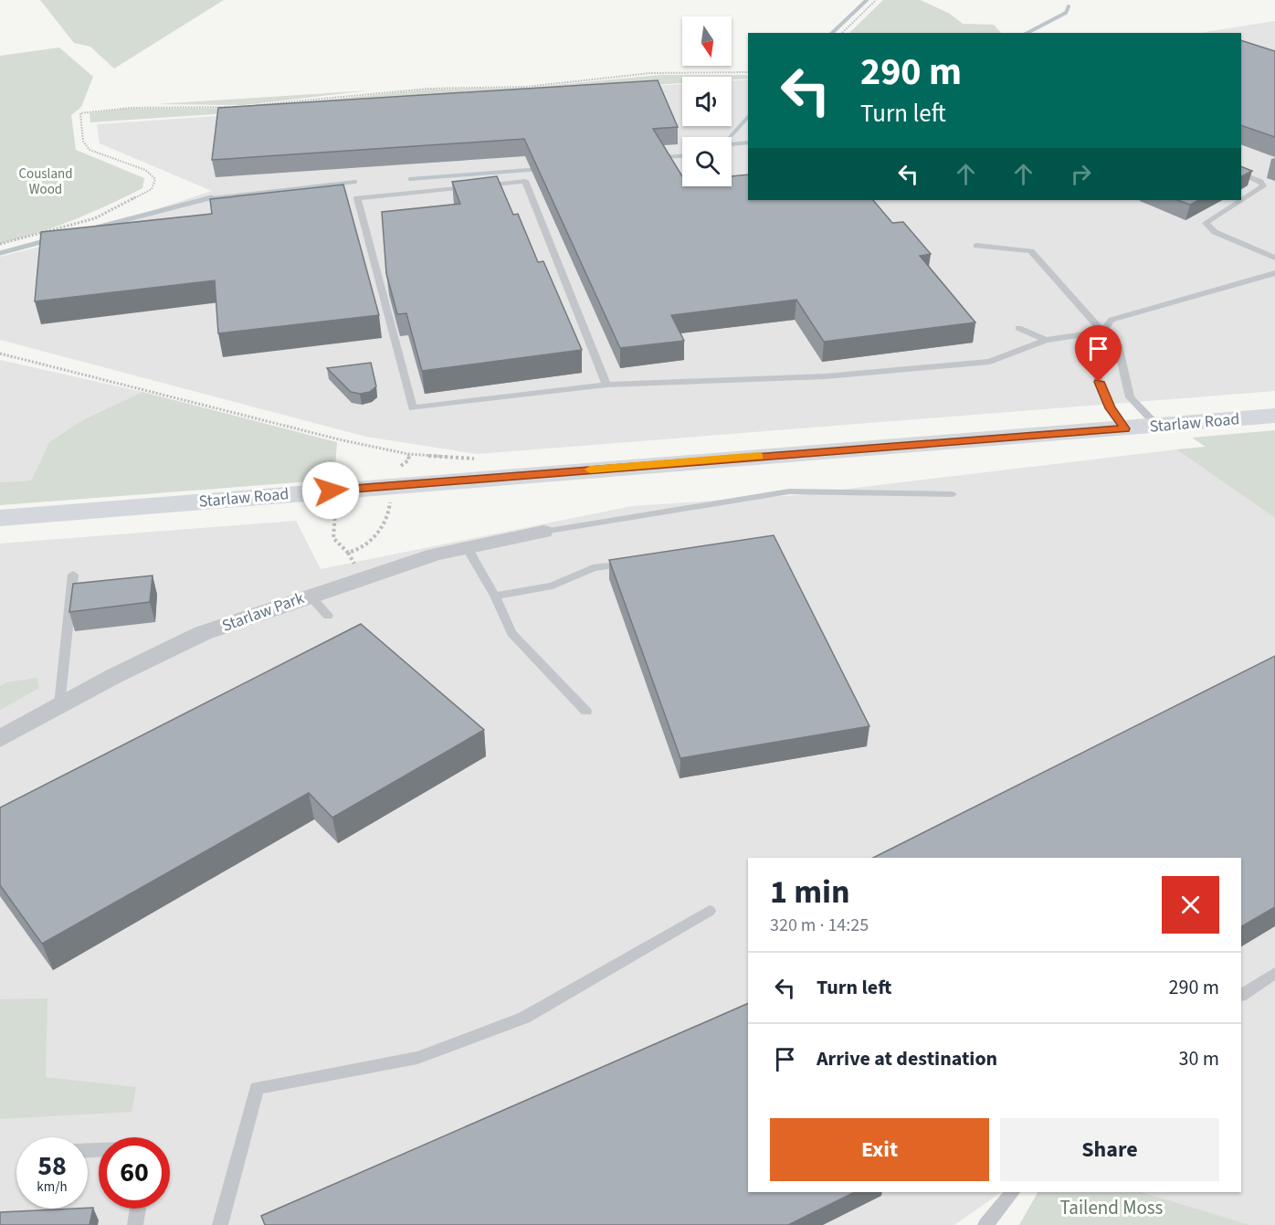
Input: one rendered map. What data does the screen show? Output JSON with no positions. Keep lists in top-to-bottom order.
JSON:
{
  "streets": {
    "main road": ["Starlaw Road"],
    "street": ["Starlaw Park"]
  },
  "parks": ["Cousland Wood", "Tailend Moss"],
  "north": "bottom",
  "page": {
    "turn": ["290 m", "Turn left"],
    "heading": ["1 min", "320 m · 14:25"],
    "list": [
      {
        "name": "Turn left",
        "value": "290 m"
      },
      {
        "name": "Arrive at destination",
        "value": "30 m"
      }
    ],
    "buttons": ["Exit", "Share"],
    "speed": "58 km/h",
    "limit": "60"
  }
}
